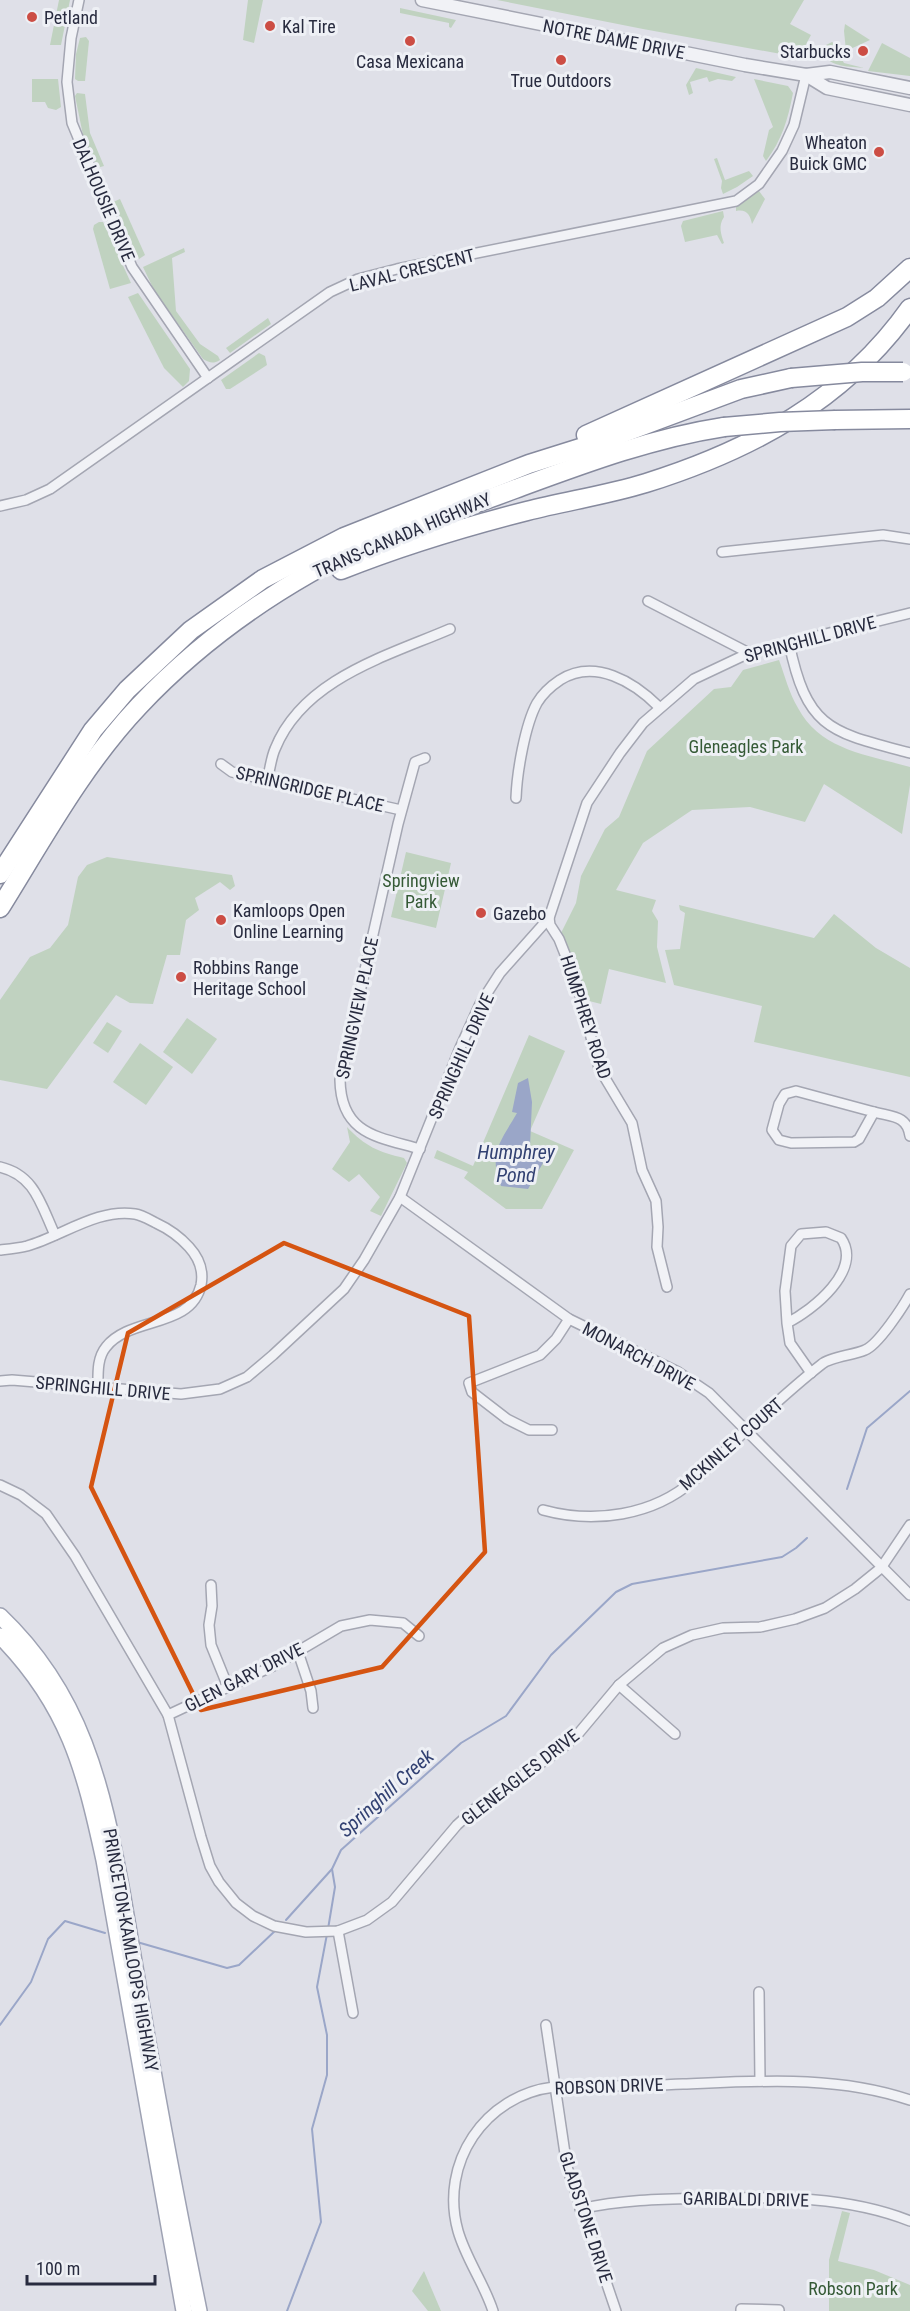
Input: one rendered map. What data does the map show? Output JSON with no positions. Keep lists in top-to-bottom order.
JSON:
{
  "streets": {
    "highway": ["TRANS-CANADA HIGHWAY"],
    "main road": ["PRINCETON-KAMLOOPS HIGHWAY"],
    "street": [
      "NOTRE DAME DRIVE",
      "DALHOUSIE DRIVE",
      "LAVAL CRESCENT",
      "SPRINGHILL DRIVE",
      "SPRINGRIDGE PLACE",
      "SPRINGVIEW PLACE",
      "HUMPHREY ROAD",
      "MONARCH DRIVE",
      "MCKINLEY COURT",
      "GLEN GARY DRIVE",
      "GLENEAGLES DRIVE",
      "ROBSON DRIVE",
      "GARIBALDI DRIVE",
      "GLADSTONE DRIVE"
    ]
  },
  "crossings": [
    ["NOTRE DAME DRIVE", "LAVAL CRESCENT"],
    ["DALHOUSIE DRIVE", "LAVAL CRESCENT"],
    ["SPRINGHILL DRIVE", "SPRINGVIEW PLACE"],
    ["SPRINGHILL DRIVE", "HUMPHREY ROAD"],
    ["SPRINGHILL DRIVE", "MONARCH DRIVE"],
    ["SPRINGRIDGE PLACE", "SPRINGVIEW PLACE"],
    ["MONARCH DRIVE", "MCKINLEY COURT"],
    ["MONARCH DRIVE", "GLENEAGLES DRIVE"],
    ["GLEN GARY DRIVE", "GLENEAGLES DRIVE"],
    ["ROBSON DRIVE", "GLADSTONE DRIVE"],
    ["GARIBALDI DRIVE", "GLADSTONE DRIVE"]
  ],
  "water": ["Humphrey Pond", "Springhill Creek"],
  "parks": ["Gleneagles Park", "Springview Park", "Robson Park"],
  "places": [
    "Petland",
    "Kal Tire",
    "Casa Mexicana",
    "Starbucks",
    "True Outdoors",
    "Wheaton Buick GMC",
    "Gazebo",
    "Kamloops Open Online Learning",
    "Robbins Range Heritage School"
  ],
  "scale_bar": "100 m"
}
